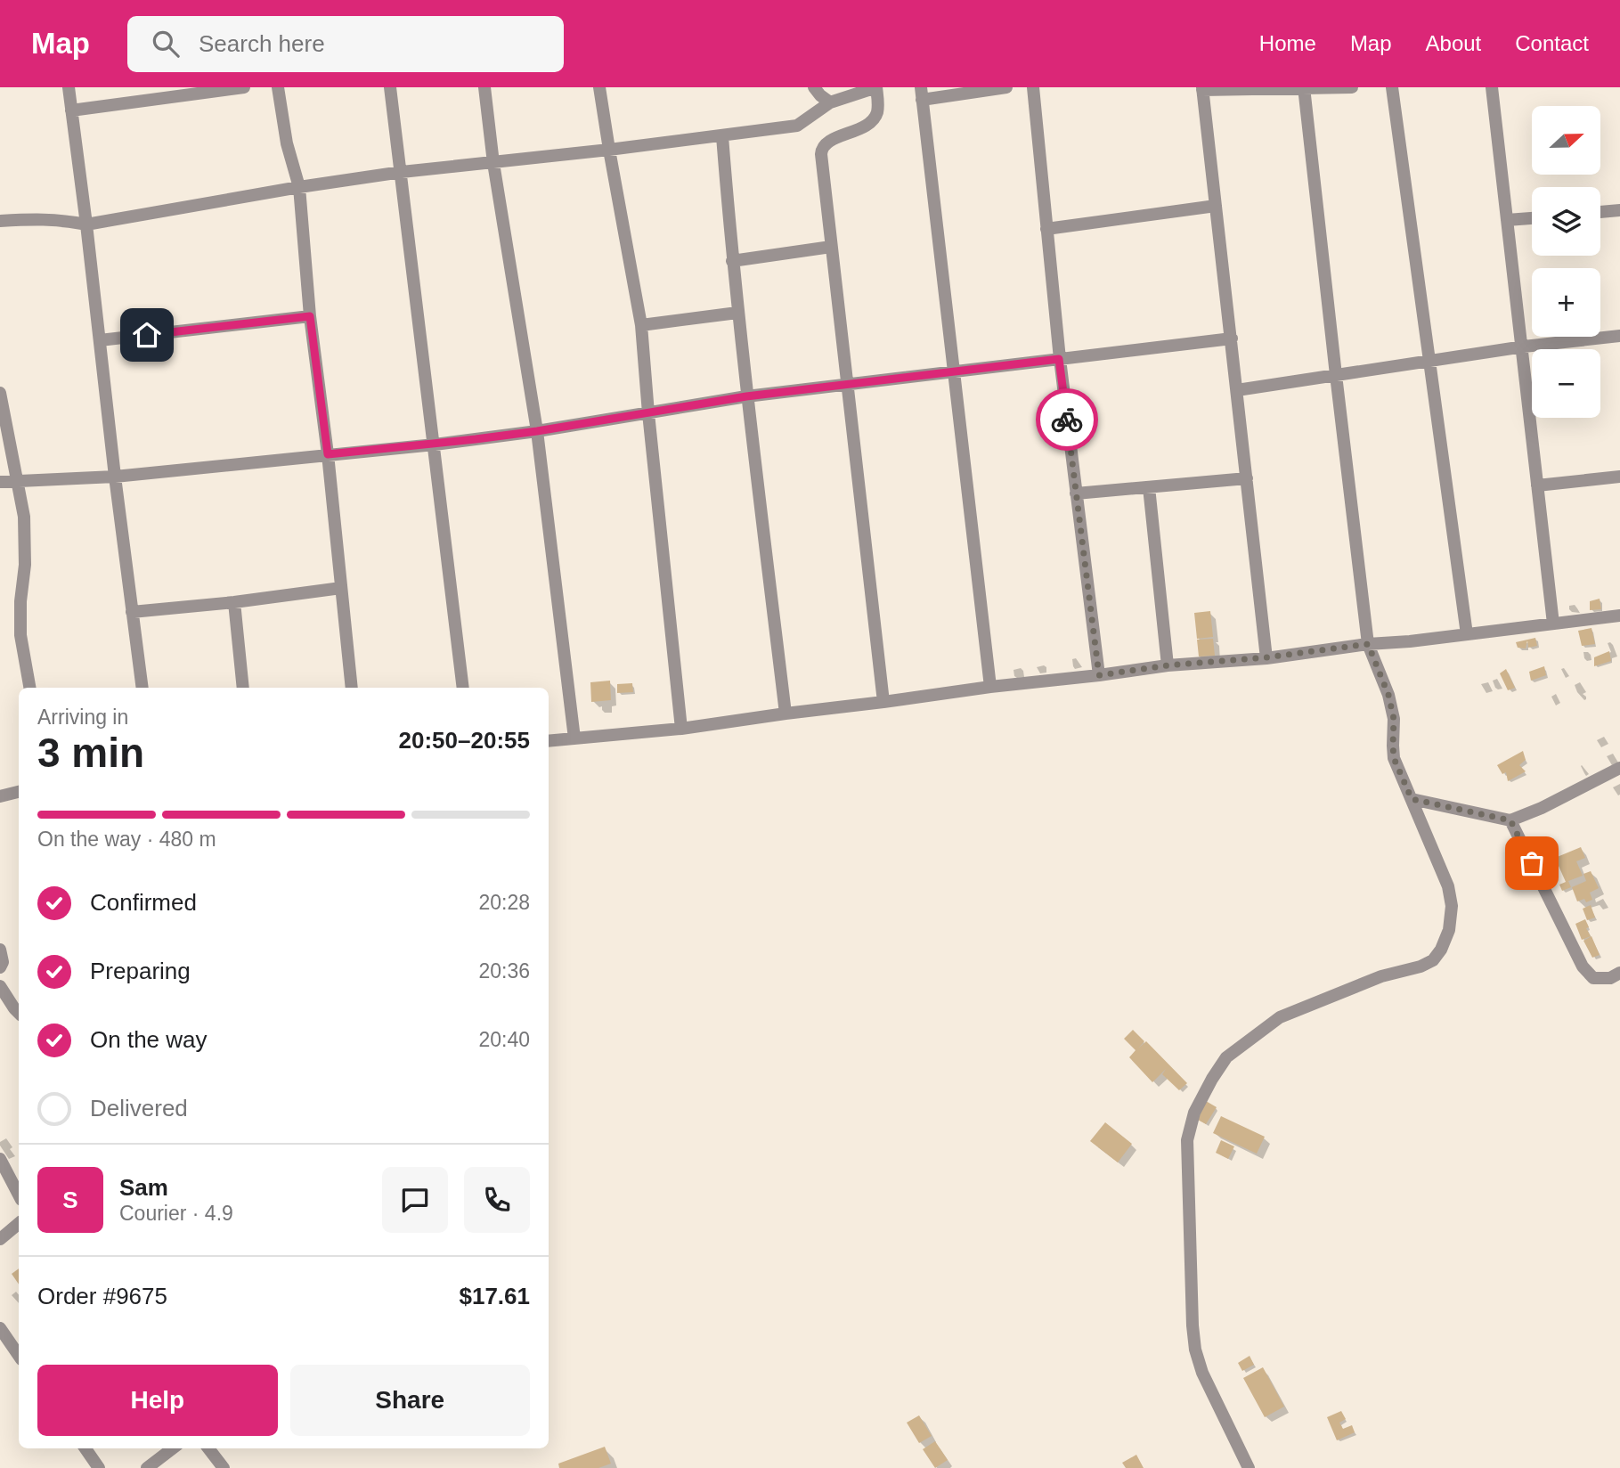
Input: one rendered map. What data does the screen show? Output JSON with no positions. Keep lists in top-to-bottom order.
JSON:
{
  "north": "right",
  "page": {
    "header": "Map",
    "search": "Search here",
    "nav": [
      "Home",
      "Map",
      "About",
      "Contact"
    ],
    "map_buttons": ["+", "−"],
    "heading": ["3 min", "Arriving in", "20:50–20:55"],
    "panel": [
      "Sam",
      "Courier · 4.9",
      "Order #9675",
      "$17.61"
    ],
    "bar": "On the way · 480 m",
    "list": [
      ["Confirmed", "20:28"],
      ["Preparing", "20:36"],
      ["On the way", "20:40"],
      "Delivered"
    ],
    "round": "S",
    "buttons": ["Help", "Share"]
  }
}
